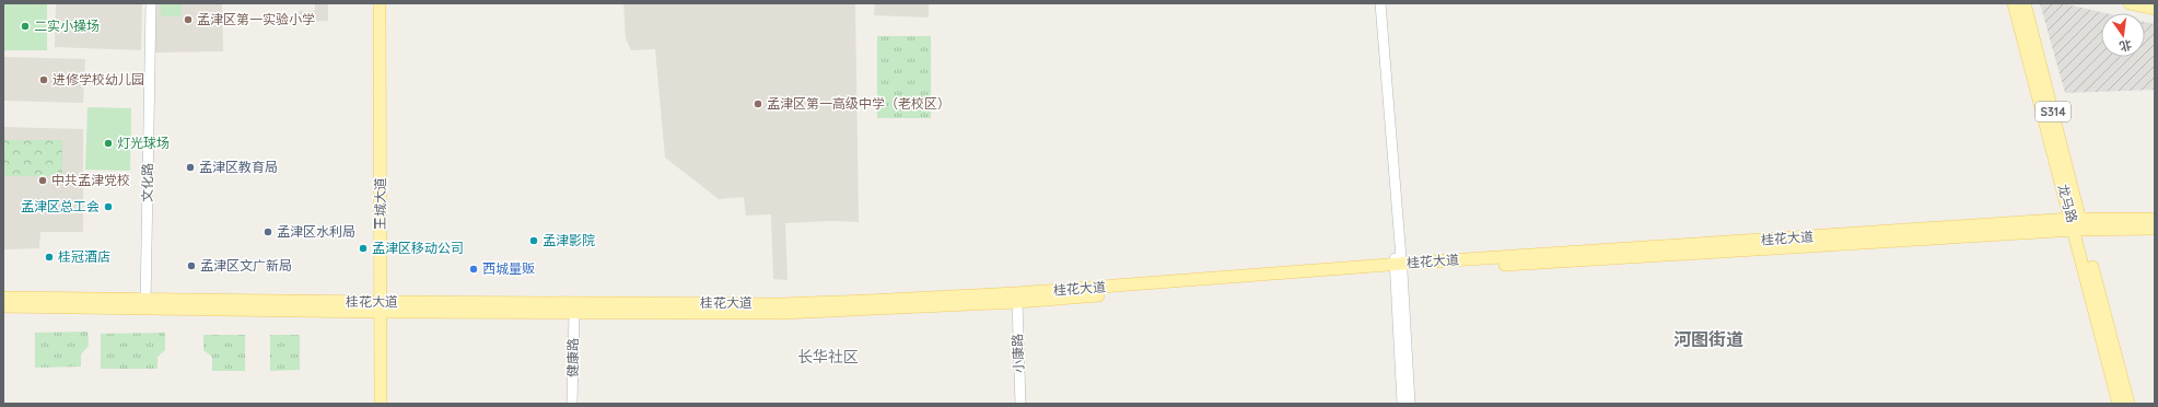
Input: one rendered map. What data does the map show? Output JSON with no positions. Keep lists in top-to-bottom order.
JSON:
{
  "streets": {
    "main road": [
      "S314",
      "王城大道",
      "龙马路",
      "桂花大道"
    ],
    "street": ["文化路", "小康路", "健康路"]
  },
  "crossings": [
    ["文化路", "桂花大道"],
    ["王城大道", "桂花大道"],
    ["龙马路", "桂花大道"],
    ["桂花大道", "小康路"],
    ["桂花大道", "健康路"]
  ],
  "districts": ["河图街道", "长华社区"],
  "places": [
    "孟津区第一实验小学",
    "二实小操场",
    "进修学校幼儿园",
    "孟津区第一高级中学（老校区）",
    "灯光球场",
    "孟津区教育局",
    "中共孟津党校",
    "孟津区总工会",
    "孟津区水利局",
    "孟津影院",
    "孟津区移动公司",
    "桂冠酒店",
    "孟津区文广新局",
    "西城量贩"
  ],
  "north": "bottom"
}
